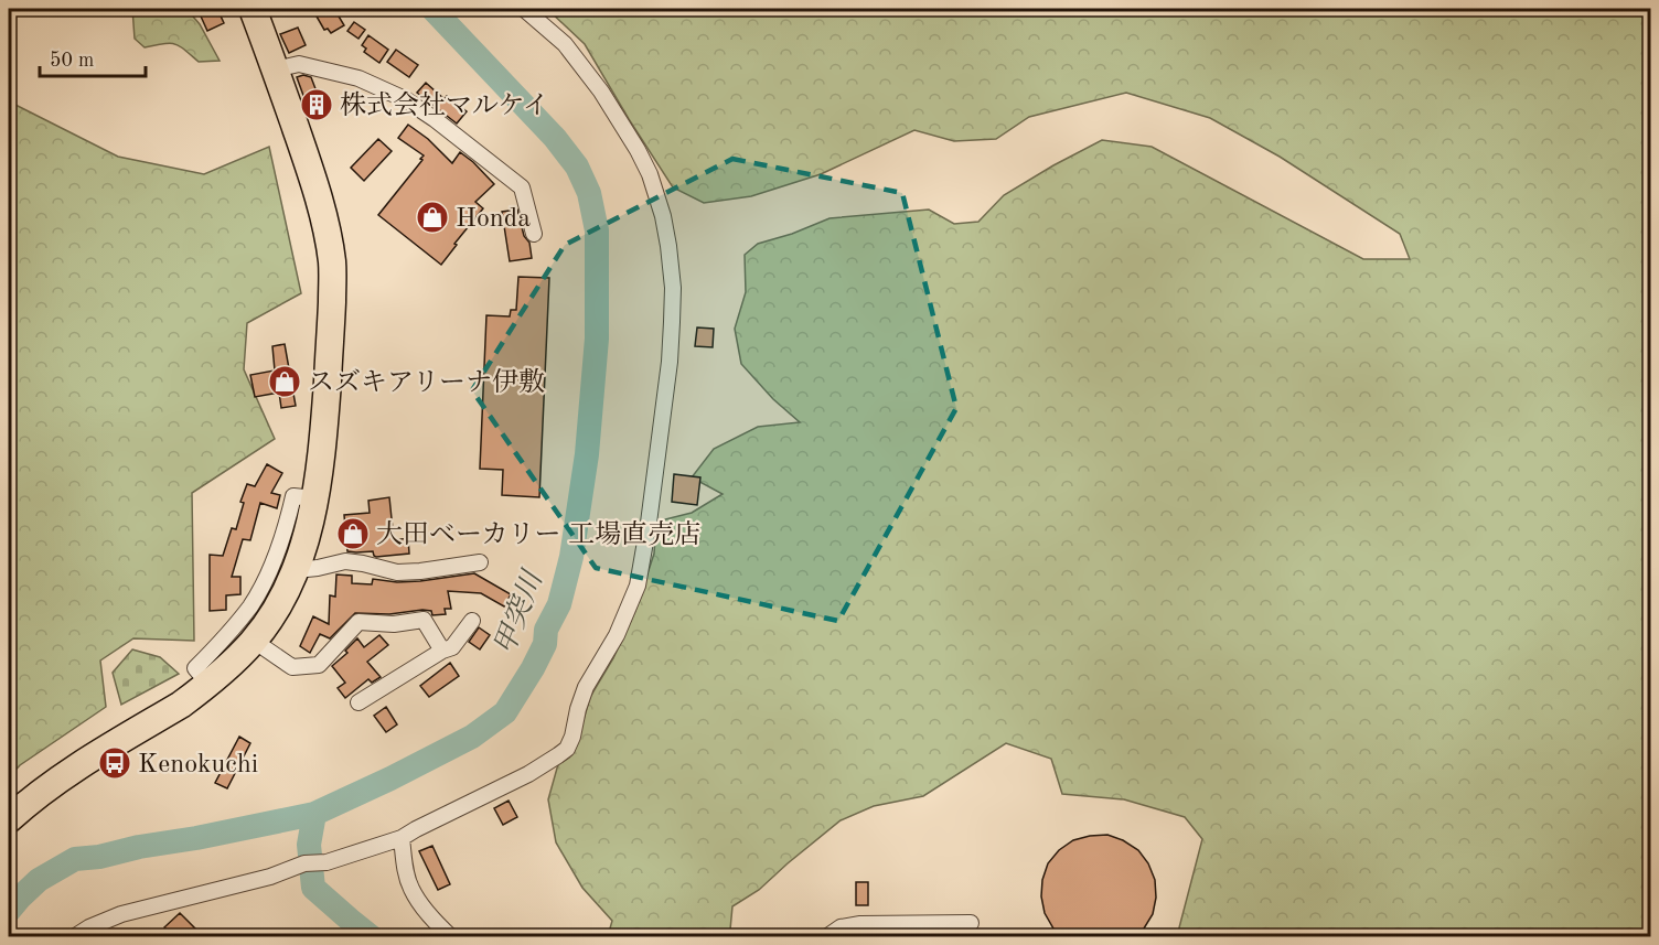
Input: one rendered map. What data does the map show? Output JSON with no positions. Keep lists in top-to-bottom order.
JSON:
{
  "water": ["甲突川"],
  "places": {
    "building": ["株式会社マルケイ"],
    "shop": ["Honda", "スズキアリーナ伊敷", "大田ベーカリー 工場直売店"],
    "bus stop": ["Kenokuchi"]
  },
  "scale_bar": "50 m"
}
